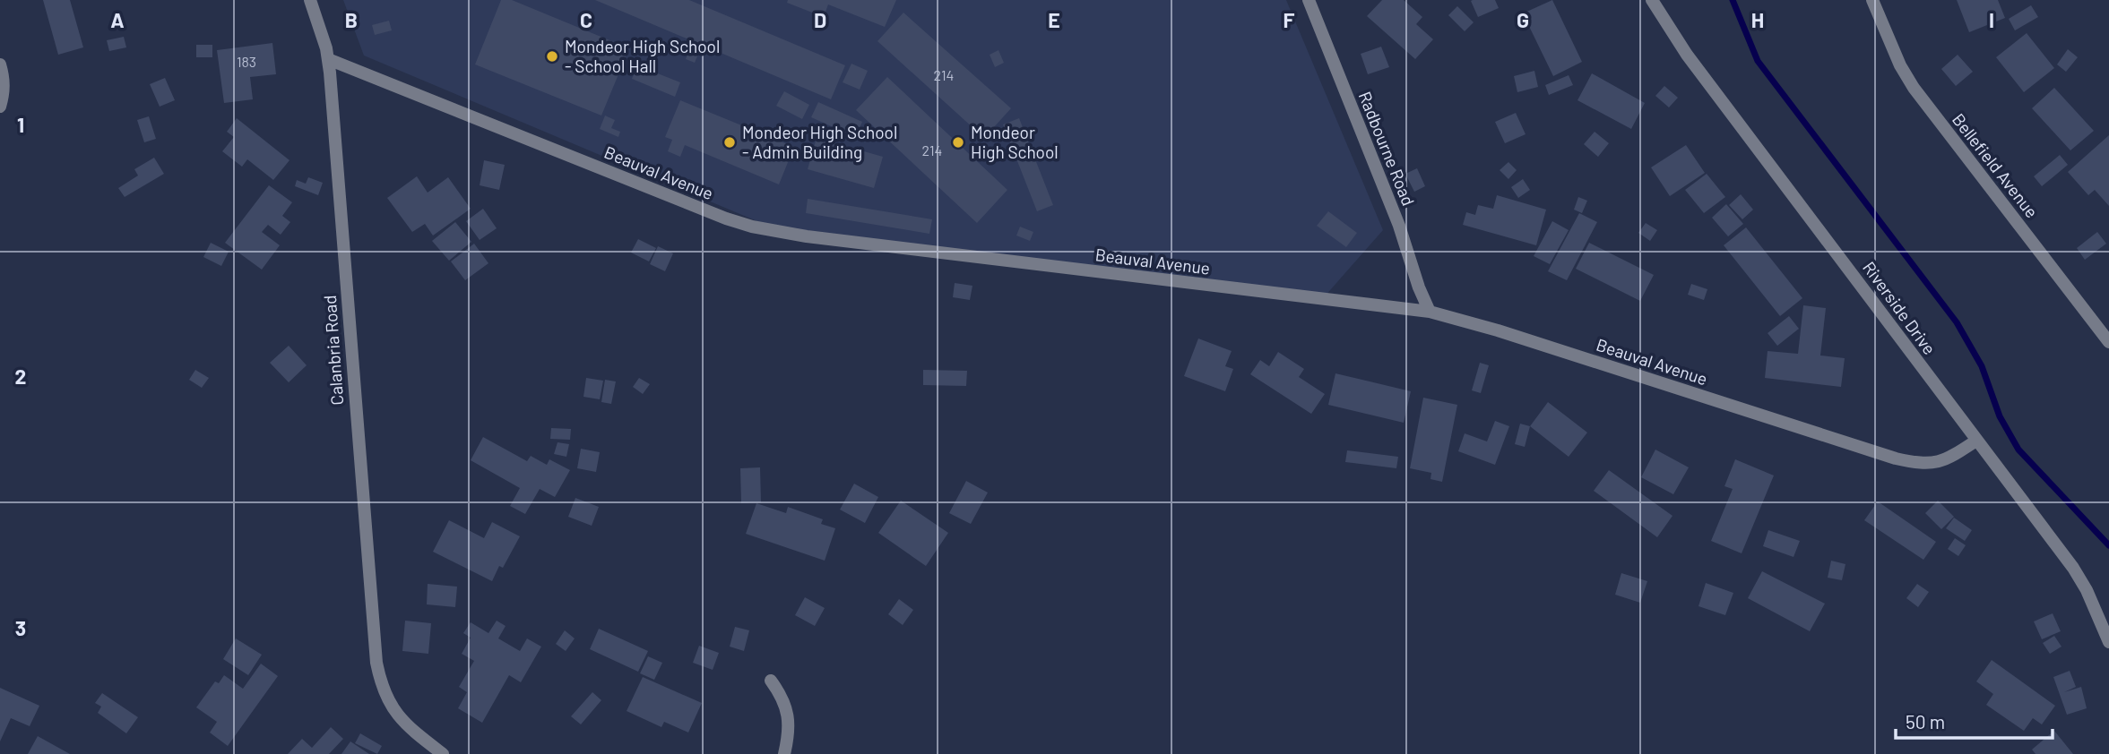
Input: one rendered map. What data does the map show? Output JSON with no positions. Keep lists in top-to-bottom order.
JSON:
{
  "streets": {
    "street": [
      "Radbourne Road",
      "Bellefield Avenue",
      "Beauval Avenue",
      "Riverside Drive",
      "Calanbria Road"
    ]
  },
  "crossings": [
    ["Radbourne Road", "Beauval Avenue"],
    ["Beauval Avenue", "Riverside Drive"],
    ["Beauval Avenue", "Calanbria Road"]
  ],
  "places": ["Mondeor High School - School Hall", "Mondeor High School - Admin Building", "Mondeor High School"],
  "house_numbers": ["183", "214", "214"],
  "scale_bar": "50 m",
  "grid": {
    "columns": [
      "A",
      "B",
      "C",
      "D",
      "E",
      "F",
      "G",
      "H",
      "I"
    ],
    "rows": ["1", "2", "3"]
  }
}
